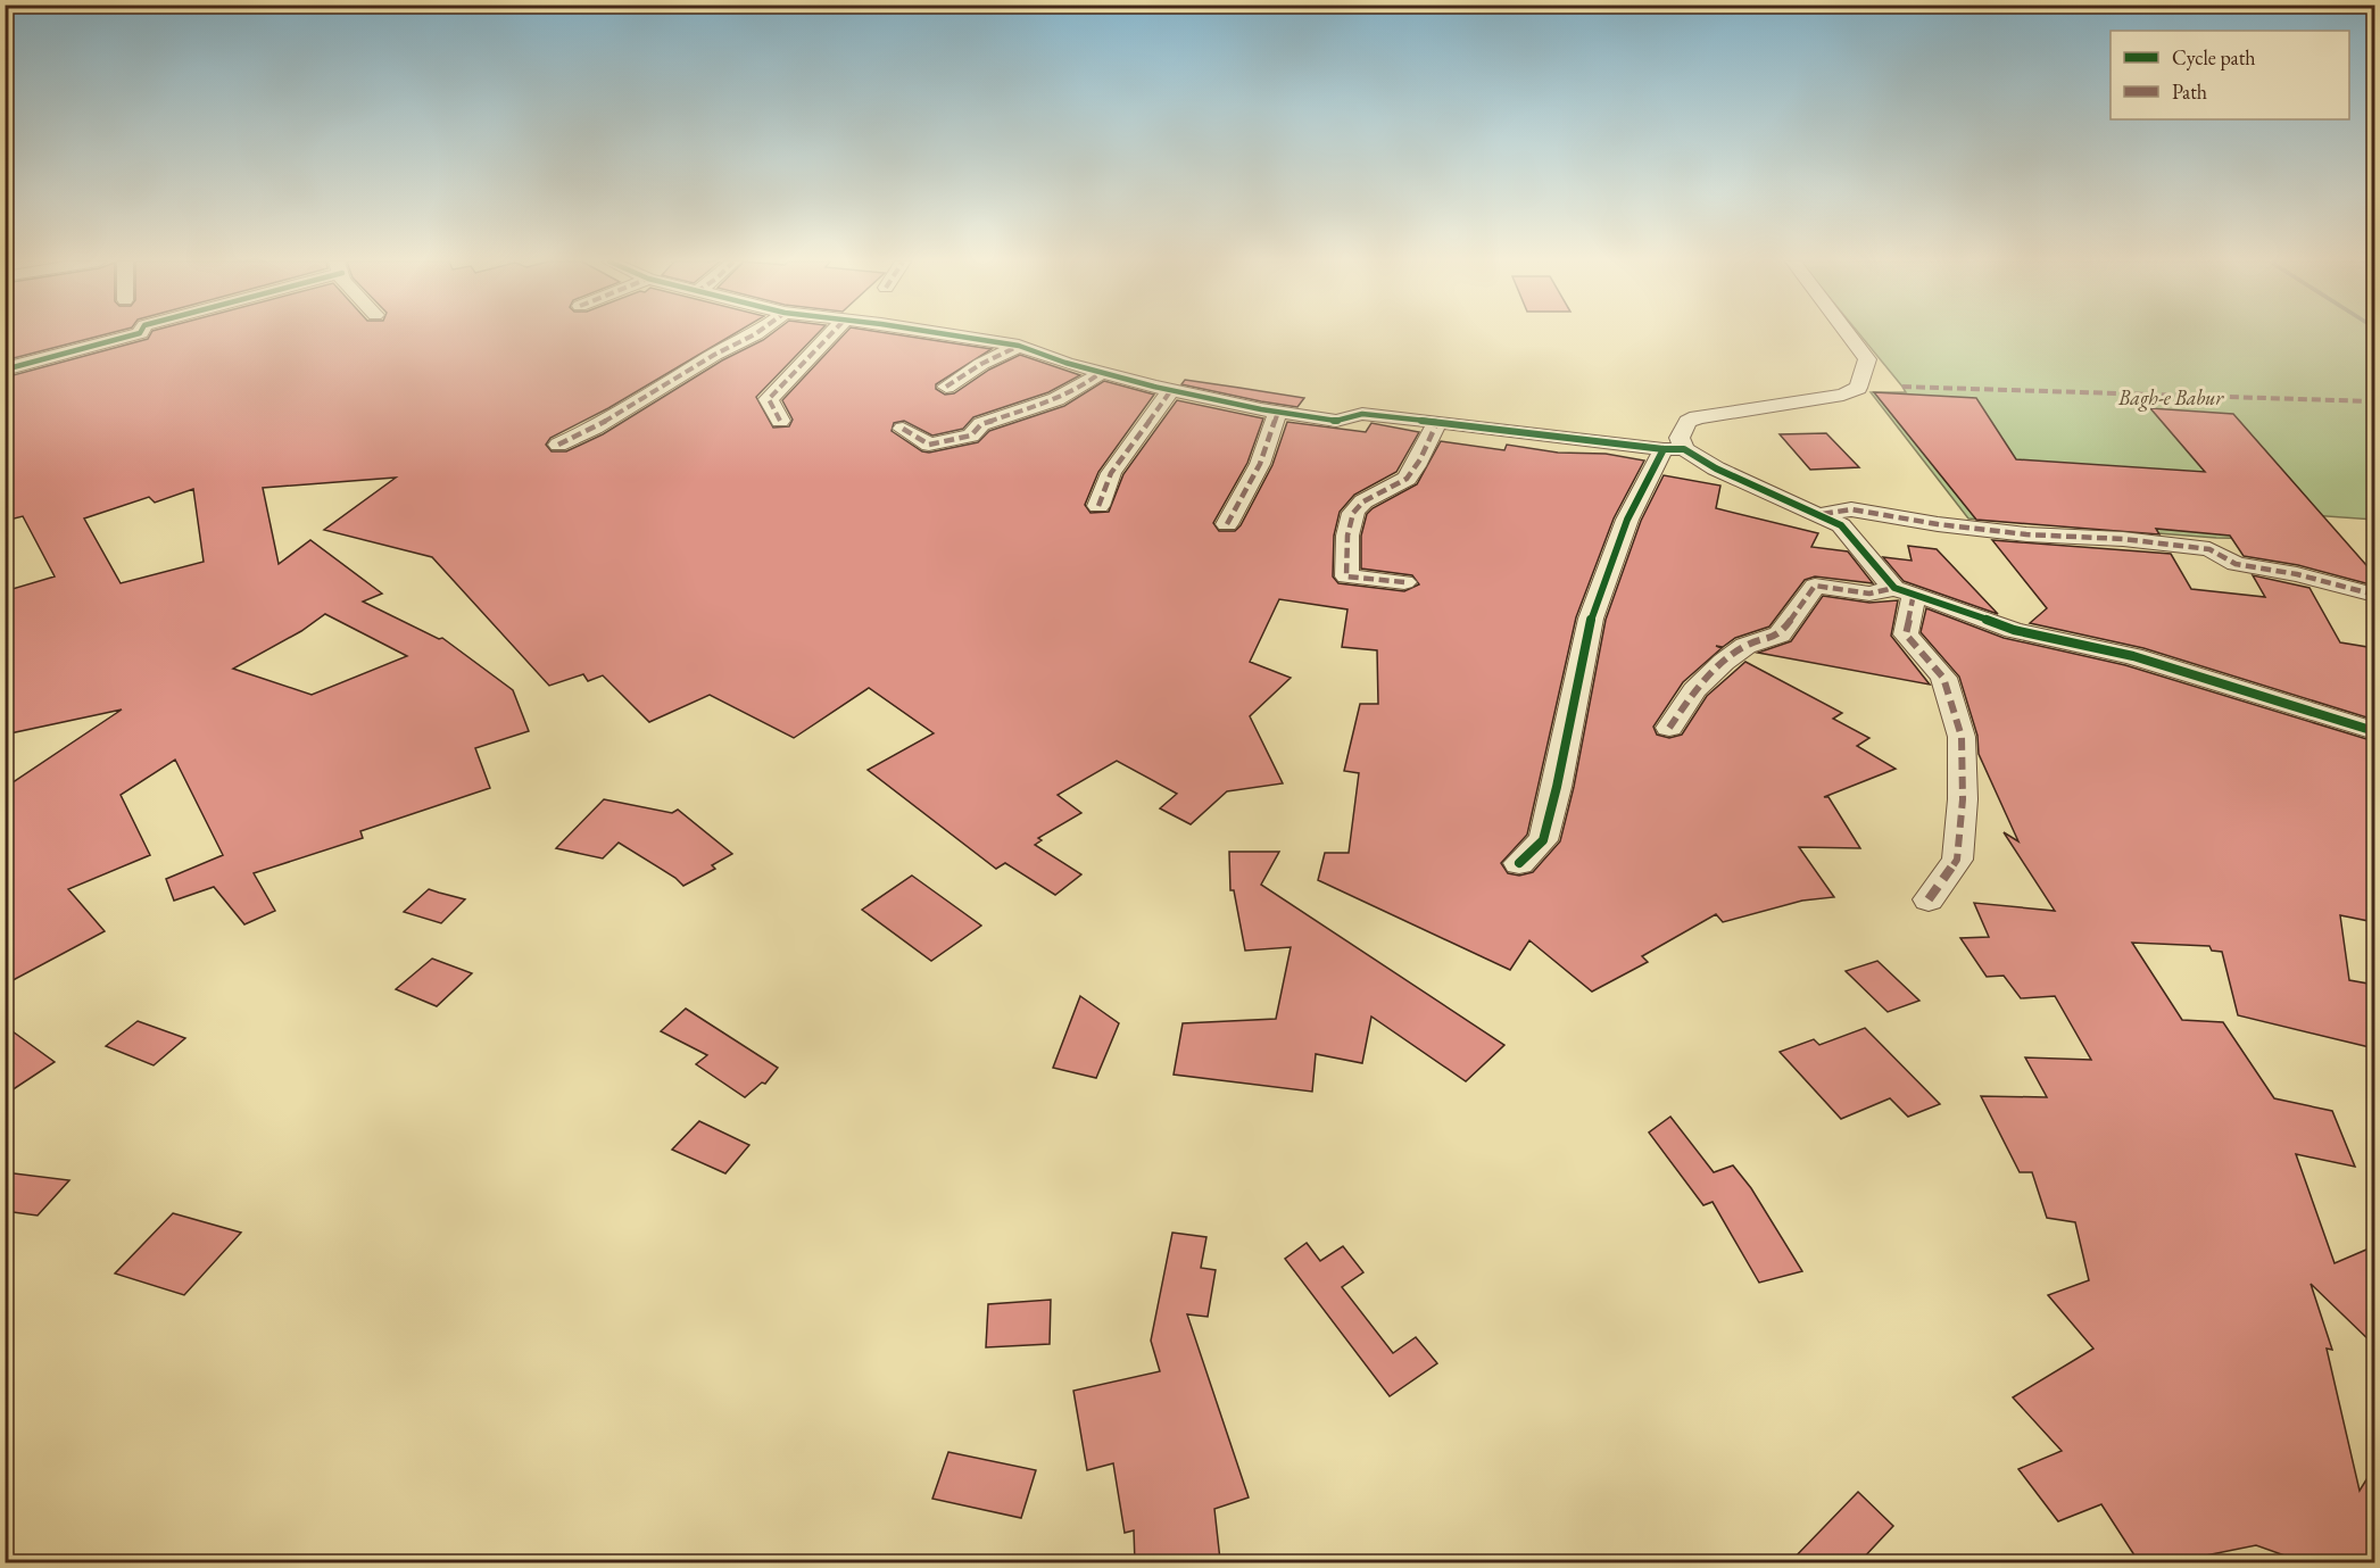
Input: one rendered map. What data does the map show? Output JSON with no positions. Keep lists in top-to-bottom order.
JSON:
{
  "parks": ["Bagh-e Babur"],
  "legend": ["Cycle path", "Path"]
}
